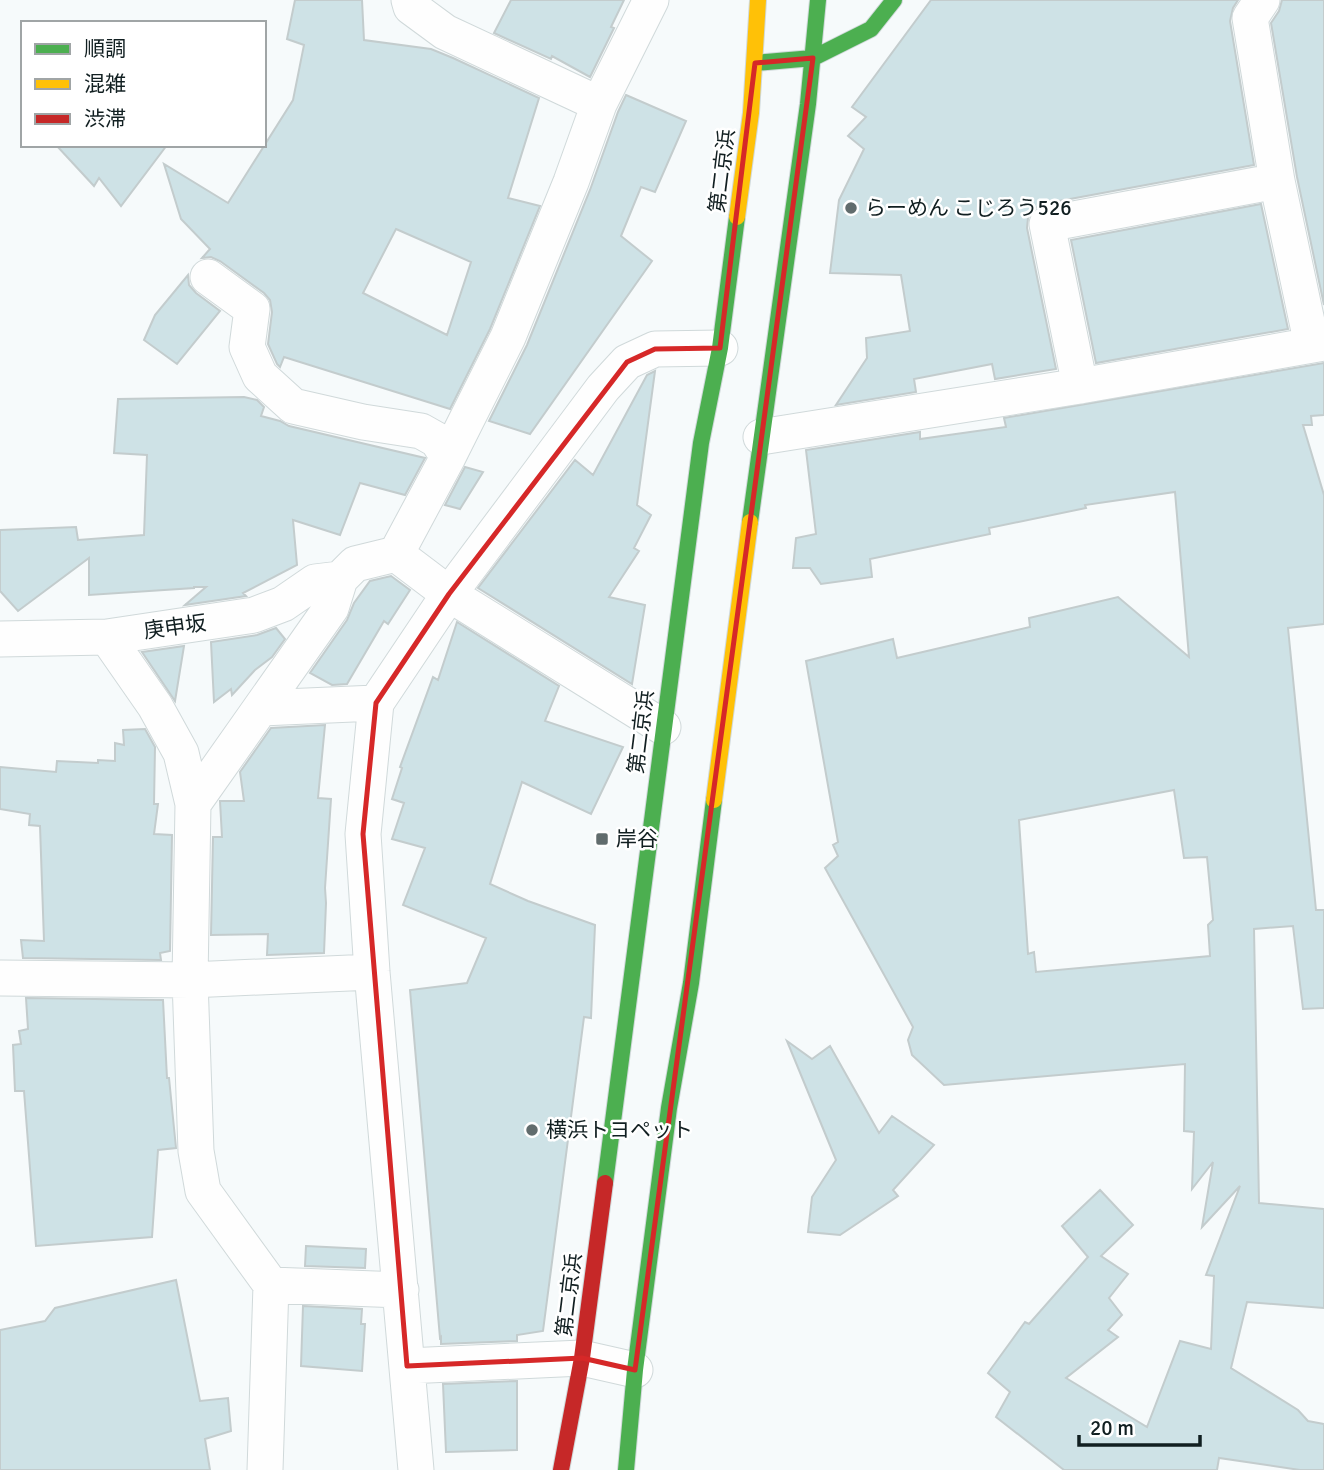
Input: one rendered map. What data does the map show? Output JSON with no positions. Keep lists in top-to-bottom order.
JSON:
{
  "streets": {
    "main road": ["第二京浜"],
    "street": ["庚申坂"]
  },
  "places": {
    "other": ["らーめん こじろう526", "横浜トヨペット"],
    "transit": ["岸谷"]
  },
  "legend": ["順調", "混雑", "渋滞"],
  "scale_bar": "20 m"
}
